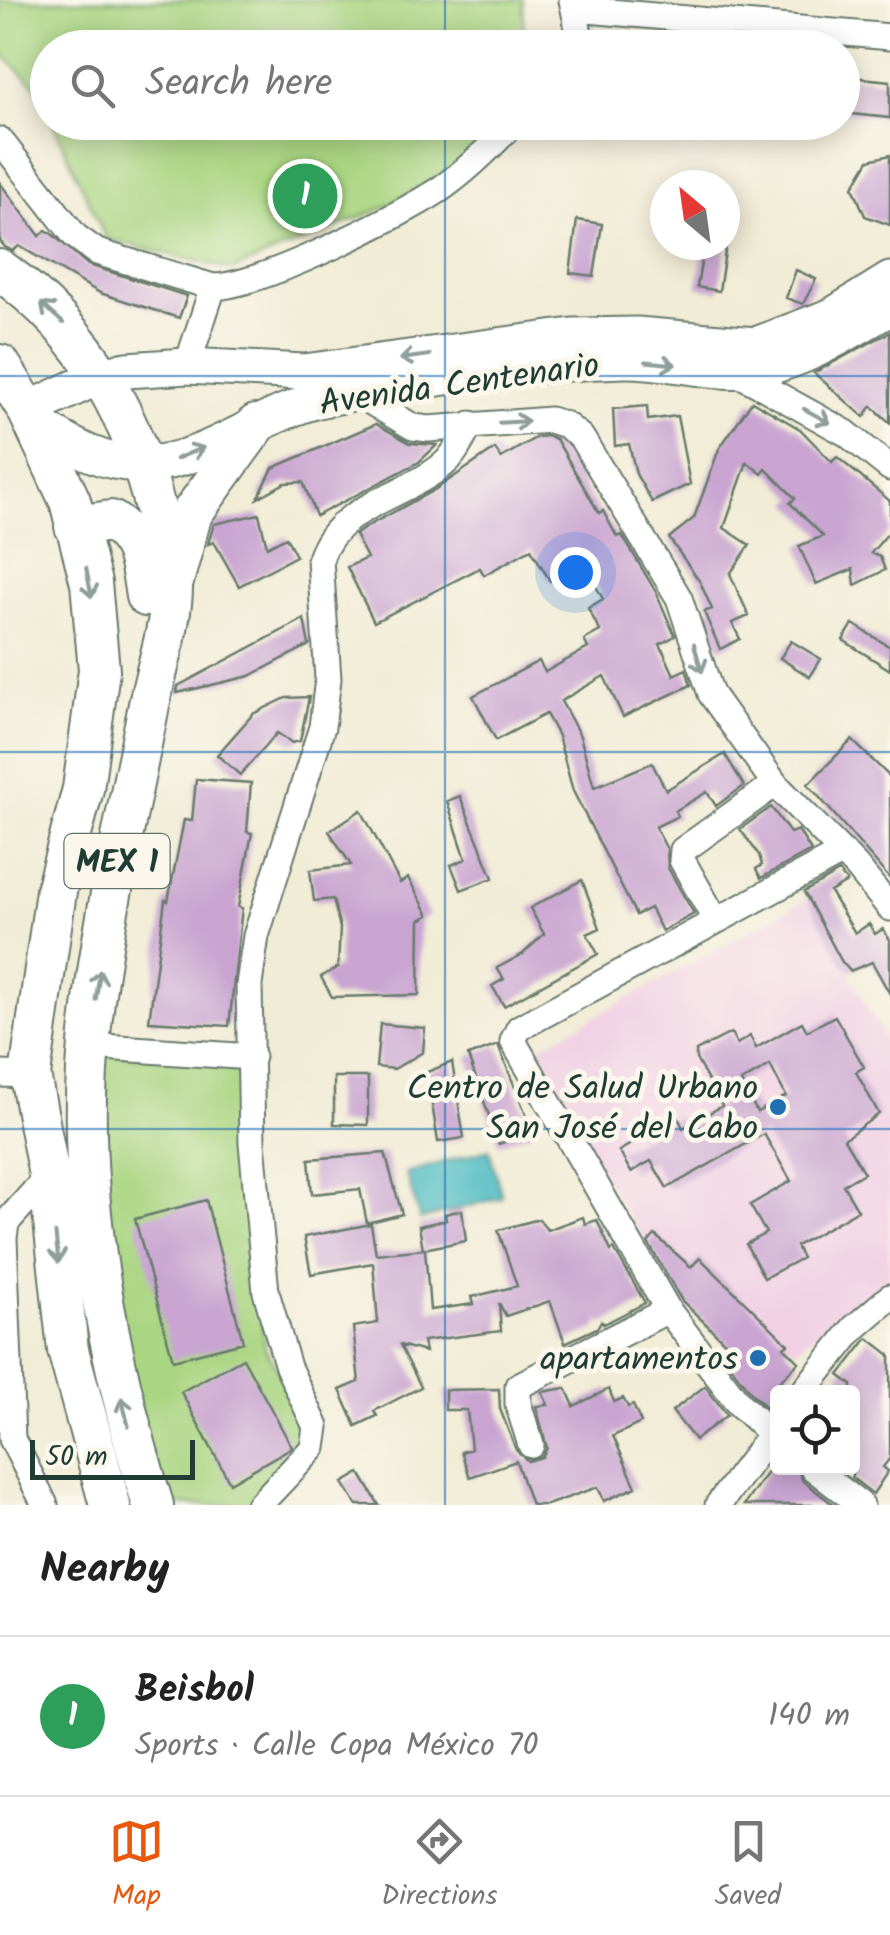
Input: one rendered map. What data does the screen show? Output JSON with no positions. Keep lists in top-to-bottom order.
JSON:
{
  "streets": {
    "main road": ["Avenida Centenario", "MEX 1"]
  },
  "crossings": [
    ["Avenida Centenario", "MEX 1"]
  ],
  "places": ["Centro de Salud Urbano San José del Cabo", "apartamentos"],
  "scale_bar": "50 m",
  "north": "top left",
  "page": {
    "search": "Search here",
    "pins": "1",
    "scale": "50 m",
    "heading": "Nearby",
    "list": [
      {
        "mark": "1",
        "name": "Beisbol",
        "note": "Sports · Calle Copa México 70",
        "value": "140 m"
      }
    ],
    "nav": ["Map", "Directions", "Saved"]
  }
}
